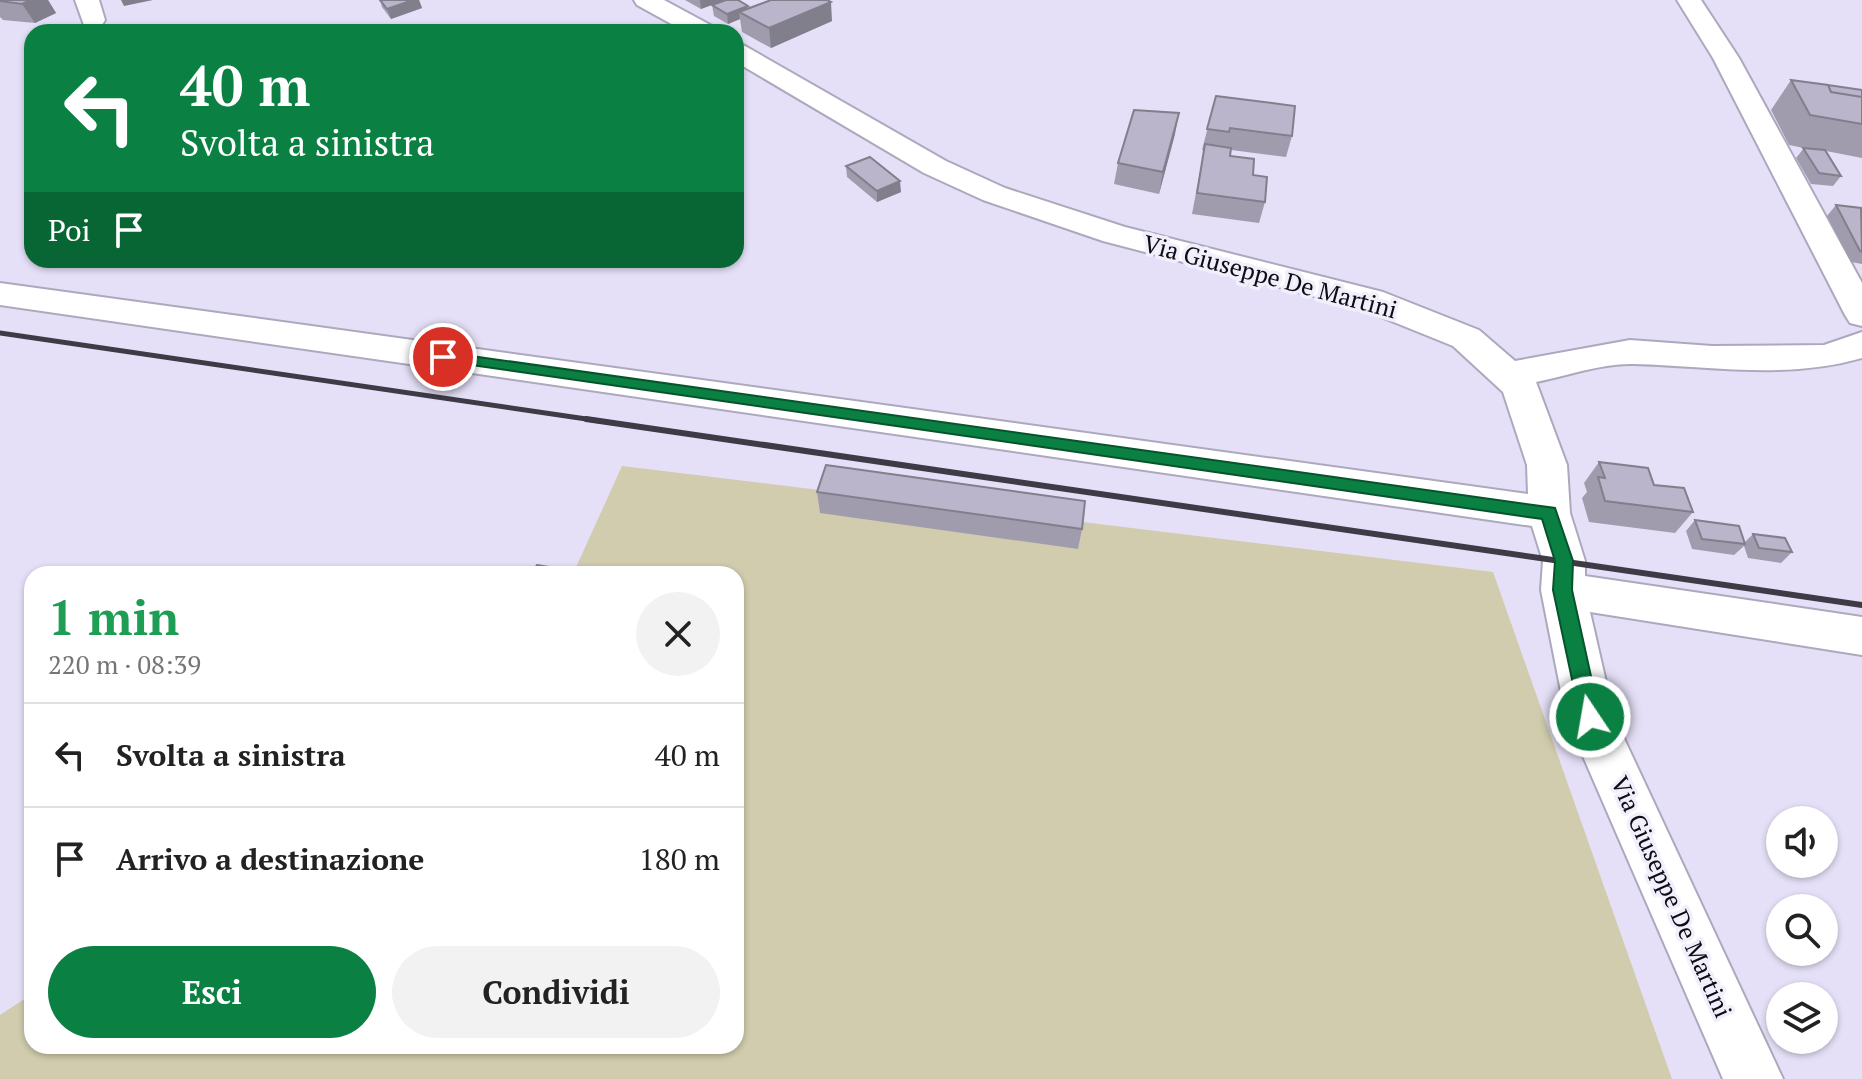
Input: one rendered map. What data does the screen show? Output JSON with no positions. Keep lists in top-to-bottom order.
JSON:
{
  "streets": {
    "street": ["Via Giuseppe De Martini"]
  },
  "page": {
    "turn": ["40 m", "Svolta a sinistra"],
    "then": "Poi",
    "heading": ["1 min", "220 m · 08:39"],
    "list": [
      {
        "name": "Svolta a sinistra",
        "value": "40 m"
      },
      {
        "name": "Arrivo a destinazione",
        "value": "180 m"
      }
    ],
    "buttons": ["Esci", "Condividi"]
  }
}
